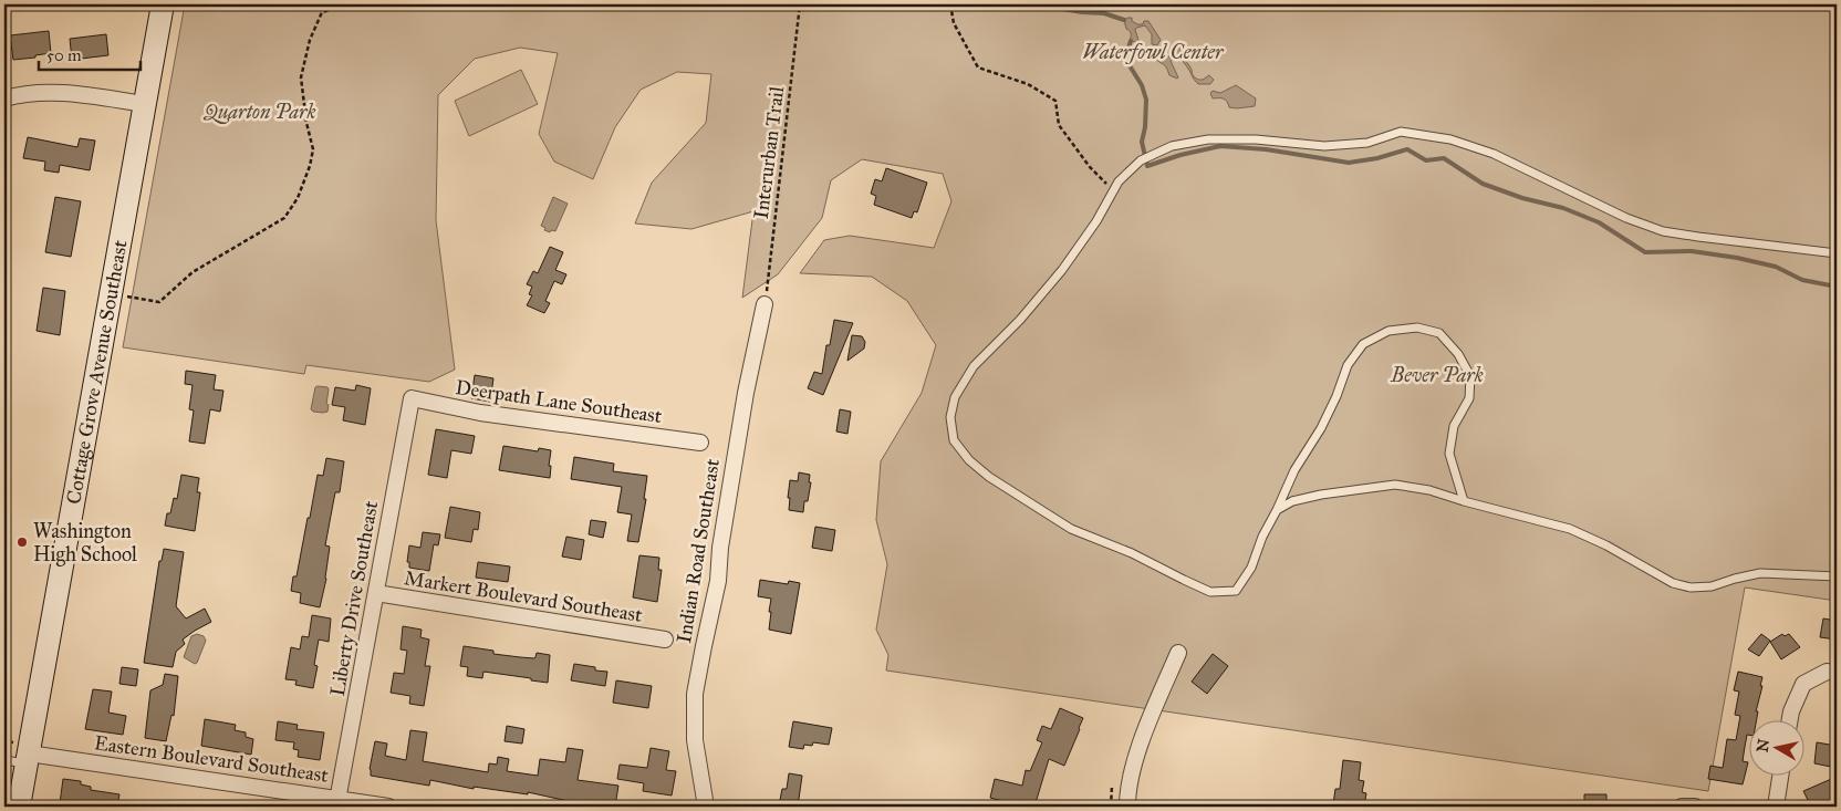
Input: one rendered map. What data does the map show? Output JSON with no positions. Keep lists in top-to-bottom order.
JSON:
{
  "streets": {
    "main road": ["Cottage Grove Avenue Southeast"],
    "street": [
      "Deerpath Lane Southeast",
      "Indian Road Southeast",
      "Markert Boulevard Southeast",
      "Liberty Drive Southeast",
      "Eastern Boulevard Southeast"
    ],
    "path": ["Interurban Trail"]
  },
  "crossings": [
    ["Interurban Trail", "Indian Road Southeast"],
    ["Cottage Grove Avenue Southeast", "Eastern Boulevard Southeast"],
    ["Deerpath Lane Southeast", "Liberty Drive Southeast"],
    ["Markert Boulevard Southeast", "Liberty Drive Southeast"],
    ["Liberty Drive Southeast", "Eastern Boulevard Southeast"]
  ],
  "parks": ["Waterfowl Center", "Quarton Park", "Bever Park"],
  "places": ["Washington High School"],
  "scale_bar": "50 m",
  "north": "left"
}
